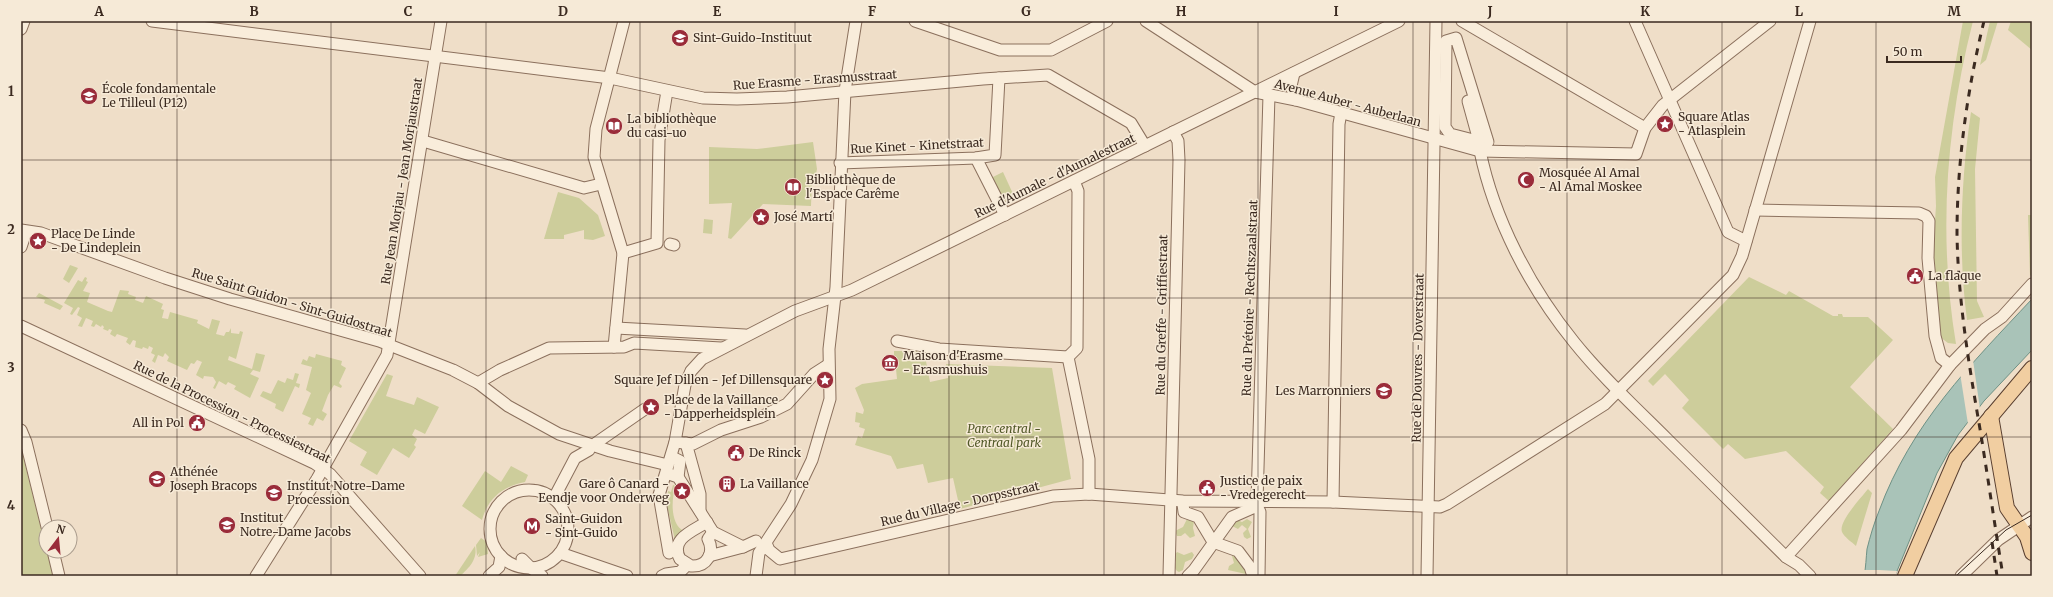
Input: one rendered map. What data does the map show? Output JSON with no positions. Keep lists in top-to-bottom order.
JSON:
{
  "streets": {
    "street": [
      "Rue Erasme - Erasmusstraat",
      "Avenue Auber - Auberlaan",
      "Rue Kinet - Kinetstraat",
      "Rue d'Aumale - d'Aumalestraat",
      "Rue Jean Morjau - Jean Morjaustraat",
      "Rue du Prétoire - Rechtszaalstraat",
      "Rue Saint Guidon - Sint-Guidostraat",
      "Rue du Greffe - Griffiestraat",
      "Rue de Douvres - Doverstraat",
      "Rue de la Procession - Processiestraat",
      "Rue du Village - Dorpsstraat"
    ]
  },
  "crossings": [
    ["Rue Erasme - Erasmusstraat", "Rue Kinet - Kinetstraat"],
    ["Rue Erasme - Erasmusstraat", "Rue d'Aumale - d'Aumalestraat"],
    ["Rue Erasme - Erasmusstraat", "Rue Jean Morjau - Jean Morjaustraat"],
    ["Avenue Auber - Auberlaan", "Rue d'Aumale - d'Aumalestraat"],
    ["Avenue Auber - Auberlaan", "Rue du Prétoire - Rechtszaalstraat"],
    ["Avenue Auber - Auberlaan", "Rue de Douvres - Doverstraat"],
    ["Rue d'Aumale - d'Aumalestraat", "Rue du Greffe - Griffiestraat"],
    ["Rue Jean Morjau - Jean Morjaustraat", "Rue Saint Guidon - Sint-Guidostraat"],
    ["Rue Jean Morjau - Jean Morjaustraat", "Rue de la Procession - Processiestraat"],
    ["Rue du Prétoire - Rechtszaalstraat", "Rue du Village - Dorpsstraat"],
    ["Rue du Greffe - Griffiestraat", "Rue du Village - Dorpsstraat"],
    ["Rue de Douvres - Doverstraat", "Rue du Village - Dorpsstraat"]
  ],
  "parks": ["Parc central - Centraal park"],
  "places": {
    "school or university": [
      "Sint-Guido-Instituut",
      "École fondamentale Le Tilleul (P12)",
      "Les Marronniers",
      "Athénée Joseph Bracops",
      "Institut Notre-Dame Procession",
      "Institut Notre-Dame Jacobs"
    ],
    "place": [
      "Square Atlas - Atlasplein",
      "José Martí",
      "Place De Linde - De Lindeplein",
      "Square Jef Dillen - Jef Dillensquare",
      "Place de la Vaillance - Dapperheidsplein",
      "Gare ô Canard - Eendje voor Onderweg"
    ],
    "library": ["La bibliothèque du casi-uo", "Bibliothèque de l'Espace Carême"],
    "mosque": ["Mosquée Al Amal - Al Amal Moskee"],
    "public building": [
      "La flaque",
      "All in Pol",
      "De Rinck",
      "Justice de paix - Vredegerecht"
    ],
    "museum": ["Maison d'Erasme - Erasmushuis"],
    "building": ["La Vaillance"],
    "metro station": ["Saint-Guidon - Sint-Guido"]
  },
  "scale_bar": "50 m",
  "north": "top",
  "grid": {
    "columns": [
      "A",
      "B",
      "C",
      "D",
      "E",
      "F",
      "G",
      "H",
      "I",
      "J",
      "K",
      "L",
      "M"
    ],
    "rows": [
      "1",
      "2",
      "3",
      "4"
    ]
  }
}
